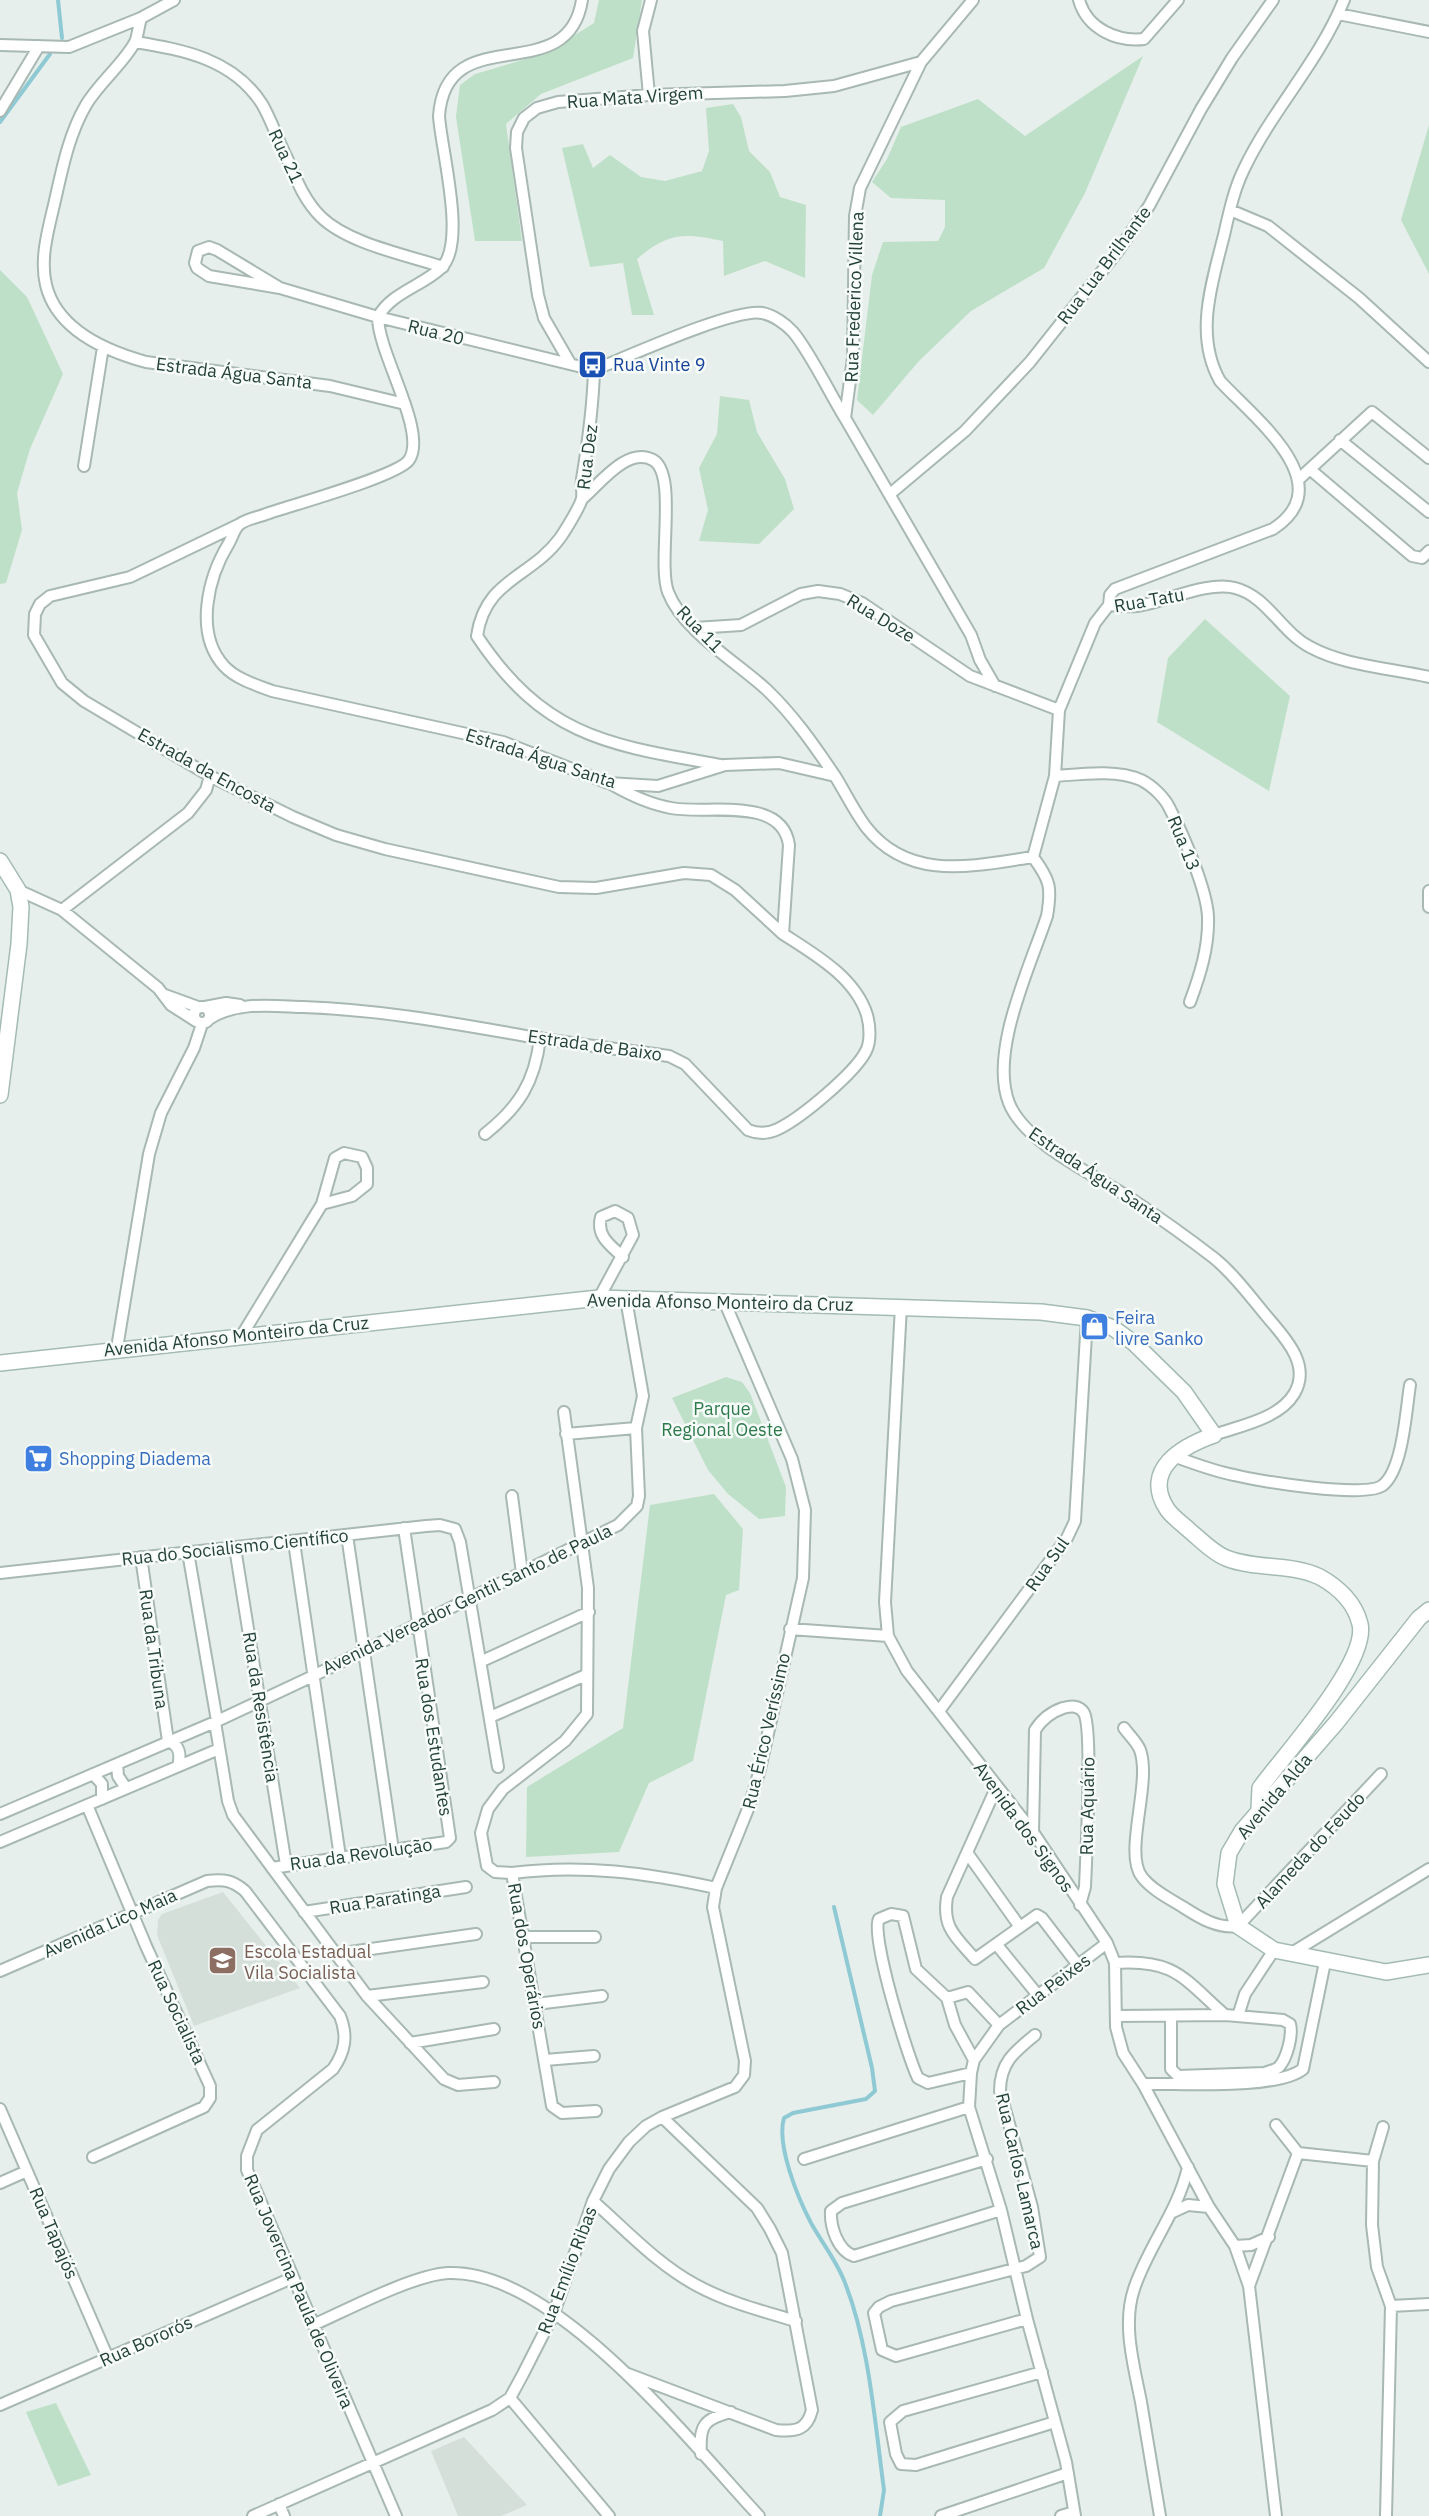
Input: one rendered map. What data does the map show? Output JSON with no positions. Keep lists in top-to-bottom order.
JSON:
{
  "streets": {
    "street": [
      "Rua Mata Virgem",
      "Rua 21",
      "Rua Lua Brilhante",
      "Rua Frederico Villena",
      "Rua 20",
      "Estrada Água Santa",
      "Rua Dez",
      "Rua Tatu",
      "Rua Doze",
      "Rua 11",
      "Estrada da Encosta",
      "Rua 13",
      "Estrada de Baixo",
      "Avenida Afonso Monteiro da Cruz",
      "Rua do Socialismo Científico",
      "Rua Sul",
      "Avenida Vereador Gentil Santo de Paula",
      "Rua da Tribuna",
      "Rua da Resistência",
      "Rua Érico Veríssimo",
      "Rua dos Estudantes",
      "Avenida Alda",
      "Rua Aquário",
      "Avenida dos Signos",
      "Alameda do Feudo",
      "Rua da Revolução",
      "Rua Paratinga",
      "Avenida Lico Maia",
      "Rua dos Operários",
      "Rua Peixes",
      "Rua Socialista",
      "Rua Carlos Lamarca",
      "Rua Tapajós",
      "Rua Emílio Ribas",
      "Rua Jovercina Paula de Oliveira",
      "Rua Bororós"
    ]
  },
  "crossings": [
    ["Rua Mata Virgem", "Rua Frederico Villena"],
    ["Rua Mata Virgem", "Rua 20"],
    ["Rua 21", "Estrada Água Santa"],
    ["Rua 20", "Rua Dez"],
    ["Estrada Água Santa", "Rua Dez"],
    ["Estrada Água Santa", "Rua Tatu"],
    ["Estrada Água Santa", "Rua 11"],
    ["Estrada Água Santa", "Estrada da Encosta"],
    ["Estrada Água Santa", "Avenida Afonso Monteiro da Cruz"],
    ["Rua Dez", "Rua 11"],
    ["Rua Tatu", "Rua Doze"],
    ["Rua Tatu", "Rua 13"],
    ["Rua Doze", "Rua 11"],
    ["Estrada da Encosta", "Estrada de Baixo"],
    ["Avenida Afonso Monteiro da Cruz", "Rua Sul"],
    ["Avenida Afonso Monteiro da Cruz", "Avenida Vereador Gentil Santo de Paula"],
    ["Avenida Afonso Monteiro da Cruz", "Rua Érico Veríssimo"],
    ["Avenida Afonso Monteiro da Cruz", "Avenida dos Signos"],
    ["Rua do Socialismo Científico", "Avenida Vereador Gentil Santo de Paula"],
    ["Rua do Socialismo Científico", "Rua da Tribuna"],
    ["Rua do Socialismo Científico", "Rua da Resistência"],
    ["Rua do Socialismo Científico", "Rua dos Estudantes"],
    ["Rua Sul", "Avenida dos Signos"],
    ["Avenida Vereador Gentil Santo de Paula", "Rua da Tribuna"],
    ["Avenida Vereador Gentil Santo de Paula", "Rua da Resistência"],
    ["Avenida Vereador Gentil Santo de Paula", "Rua dos Estudantes"],
    ["Avenida Vereador Gentil Santo de Paula", "Rua dos Operários"],
    ["Rua da Resistência", "Rua da Revolução"],
    ["Rua Érico Veríssimo", "Rua Emílio Ribas"],
    ["Rua dos Estudantes", "Rua da Revolução"],
    ["Avenida Alda", "Alameda do Feudo"],
    ["Rua Aquário", "Avenida dos Signos"],
    ["Avenida dos Signos", "Rua Peixes"],
    ["Avenida Lico Maia", "Rua Socialista"],
    ["Avenida Lico Maia", "Rua Jovercina Paula de Oliveira"],
    ["Rua Tapajós", "Rua Bororós"],
    ["Rua Jovercina Paula de Oliveira", "Rua Bororós"]
  ],
  "parks": ["Parque Regional Oeste"],
  "places": {
    "bus stop": ["Rua Vinte 9"],
    "shop": ["Feira livre Sanko"],
    "supermarket": ["Shopping Diadema"],
    "school or university": ["Escola Estadual Vila Socialista"]
  }
}
